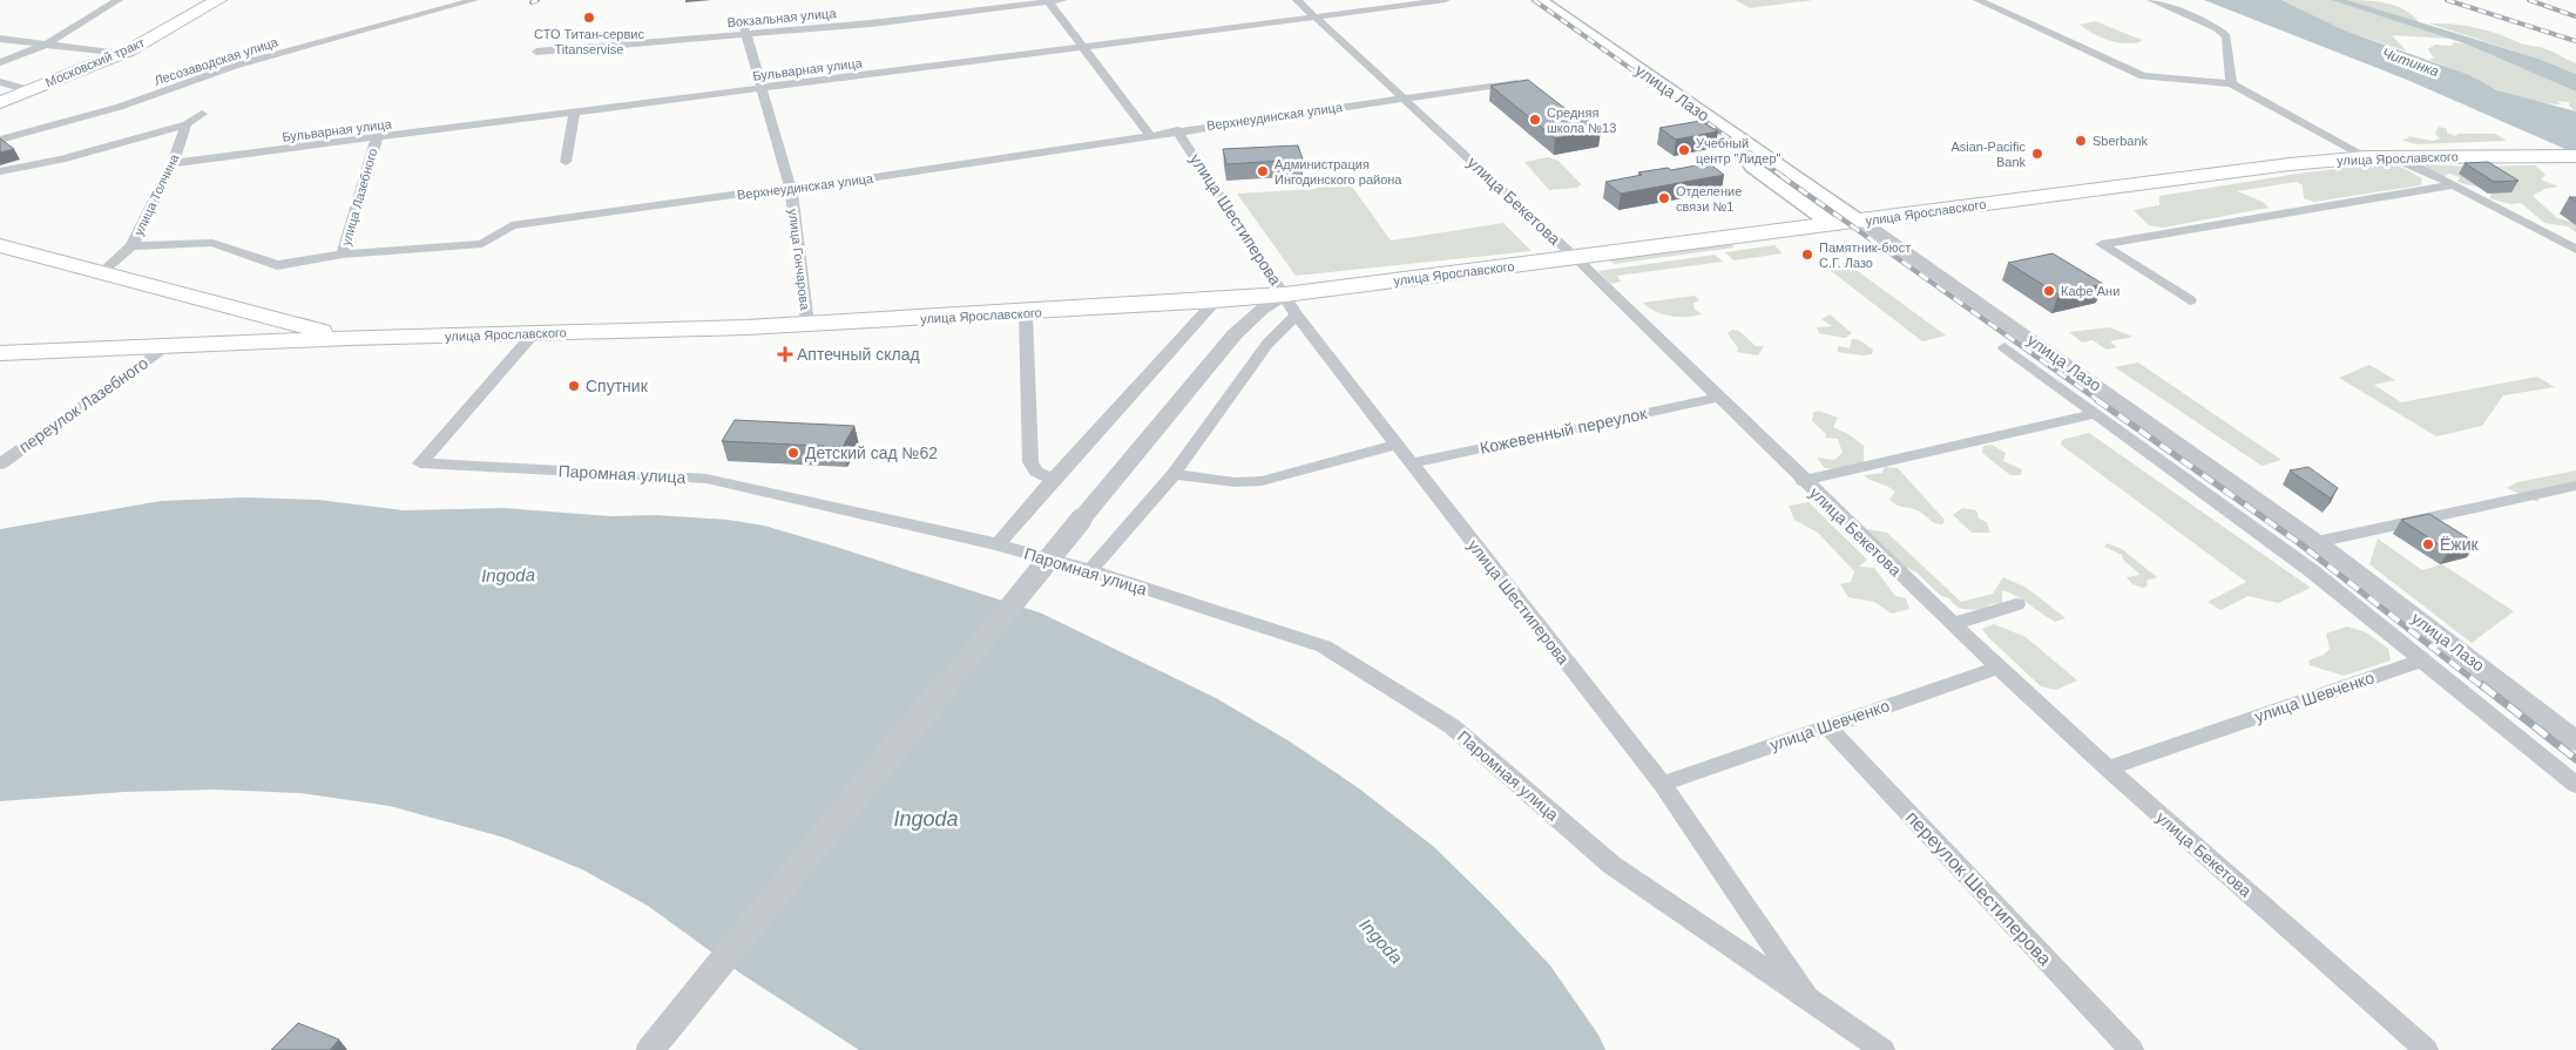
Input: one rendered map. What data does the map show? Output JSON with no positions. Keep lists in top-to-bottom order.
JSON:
{
  "streets": {
    "main road": ["Московский тракт", "улица Лазо", "улица Ярославского"],
    "street": [
      "Вокзальная улица",
      "Лесозаводская улица",
      "Бульварная улица",
      "Верхнеудинская улица",
      "улица Толчина",
      "улица Лазебного",
      "улица Бекетова",
      "улица Шестиперова",
      "улица Гончарова",
      "переулок Лазебного",
      "Кожевенный переулок",
      "Паромная улица",
      "улица Шевченко",
      "переулок Шестиперова"
    ]
  },
  "crossings": [
    ["Вокзальная улица", "улица Гончарова"],
    ["Бульварная улица", "улица Толчина"],
    ["Бульварная улица", "улица Лазебного"],
    ["Бульварная улица", "улица Бекетова"],
    ["Бульварная улица", "улица Гончарова"],
    ["улица Лазо", "улица Ярославского"],
    ["Верхнеудинская улица", "улица Толчина"],
    ["Верхнеудинская улица", "улица Лазебного"],
    ["Верхнеудинская улица", "улица Бекетова"],
    ["Верхнеудинская улица", "улица Шестиперова"],
    ["Верхнеудинская улица", "улица Гончарова"],
    ["улица Ярославского", "улица Толчина"],
    ["улица Ярославского", "улица Бекетова"],
    ["улица Ярославского", "улица Шестиперова"],
    ["улица Ярославского", "улица Гончарова"],
    ["улица Ярославского", "переулок Лазебного"],
    ["улица Ярославского", "Паромная улица"],
    ["улица Бекетова", "Кожевенный переулок"],
    ["улица Бекетова", "улица Шевченко"],
    ["улица Шестиперова", "Кожевенный переулок"],
    ["улица Шестиперова", "Паромная улица"],
    ["улица Шестиперова", "улица Шевченко"],
    ["улица Шевченко", "переулок Шестиперова"]
  ],
  "water": ["Читинка", "Ingoda"],
  "places": {
    "other": [
      "СТО Титан-сервис Titanservise",
      "Средняя школа №13",
      "Sberbank",
      "Учебный центр \"Лидер\"",
      "Asian-Pacific Bank",
      "Администрация Ингодинского района",
      "Отделение связи №1",
      "Памятник-бюст С.Г. Лазо",
      "Кафе Ани",
      "Спутник",
      "Детский сад №62",
      "Ёжик"
    ],
    "health": ["Аптечный склад"]
  }
}
